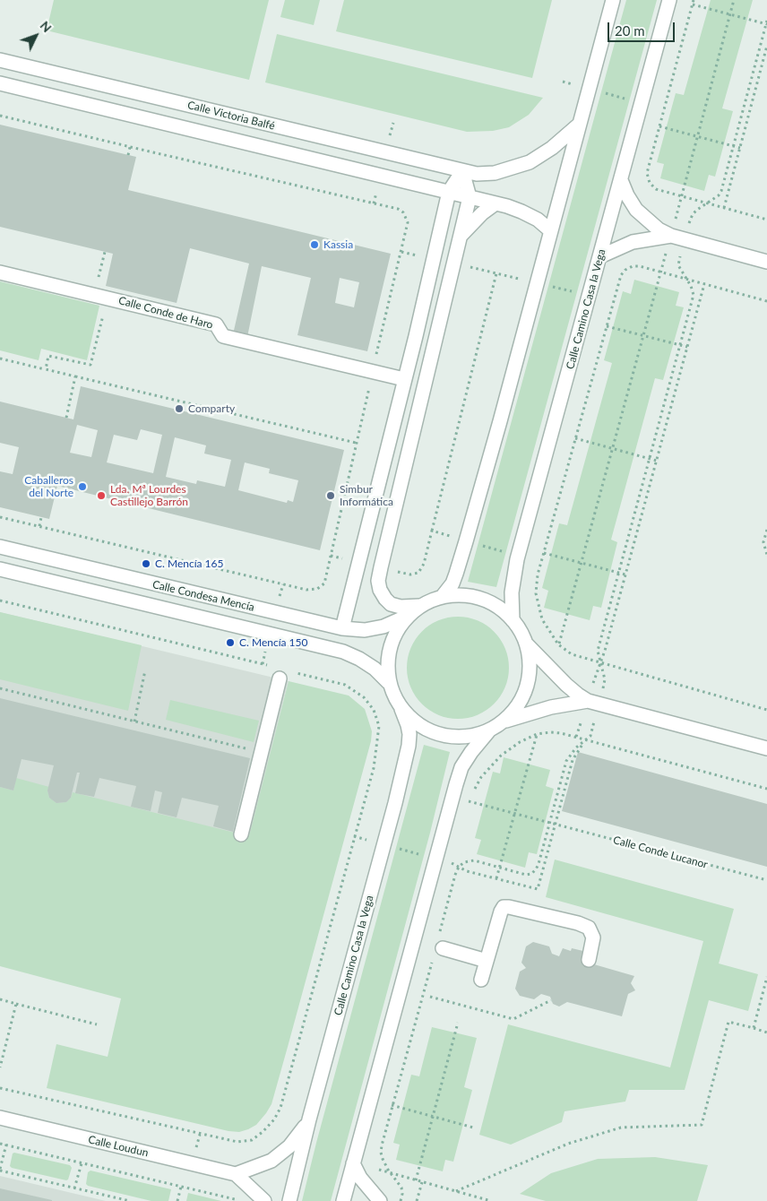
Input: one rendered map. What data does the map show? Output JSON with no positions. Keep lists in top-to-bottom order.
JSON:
{
  "streets": {
    "street": [
      "Calle Victoria Balfé",
      "Calle Camino Casa la Vega",
      "Calle Conde de Haro",
      "Calle Condesa Mencía",
      "Calle Loudun"
    ],
    "path": ["Calle Conde Lucanor"]
  },
  "crossings": [
    ["Calle Camino Casa la Vega", "Calle Condesa Mencía"]
  ],
  "places": [
    "Kassia",
    "Comparty",
    "Caballeros del Norte",
    "Lda. Mª Lourdes Castillejo Barrón",
    "Simbur Informática",
    "C. Mencía 165",
    "C. Mencía 150"
  ],
  "scale_bar": "20 m",
  "north": "top right"
}
